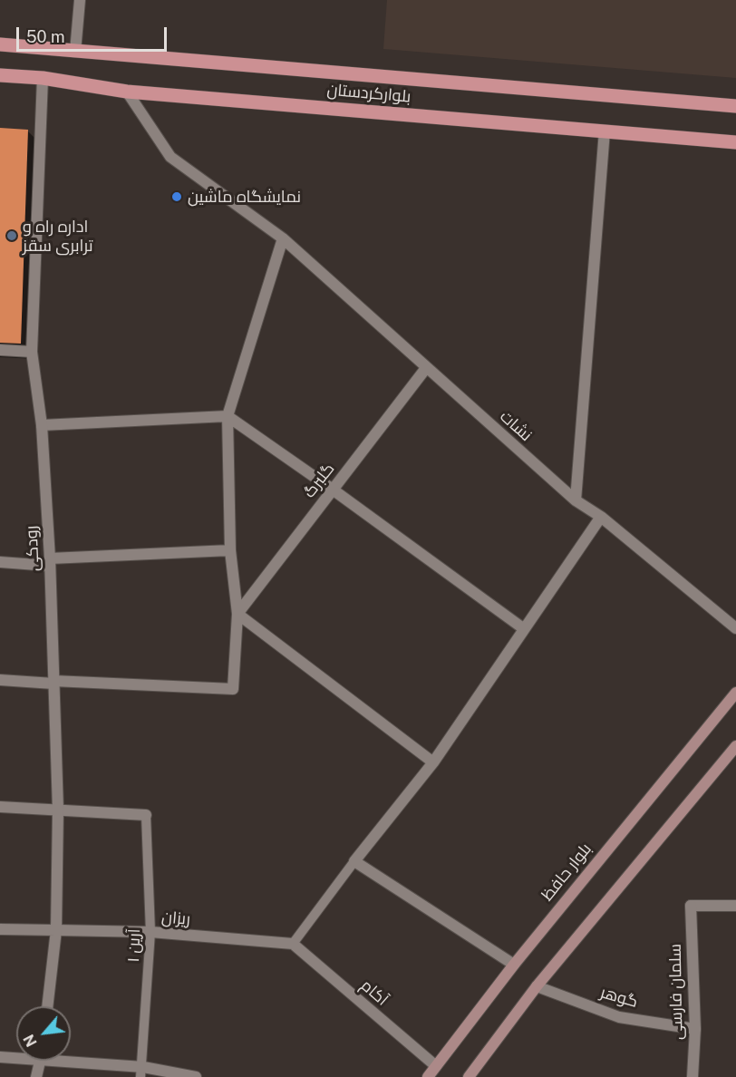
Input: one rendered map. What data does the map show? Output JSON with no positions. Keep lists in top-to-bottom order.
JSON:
{
  "streets": {
    "main road": ["بلوارکردستان", "بلوار حافظ"],
    "street": [
      "نشات",
      "گلبرگ",
      "رودکی",
      "ریزان",
      "سلمان فارسی",
      "آکام",
      "گوهر"
    ],
    "lane": ["آرین ۱"]
  },
  "crossings": [
    ["بلوارکردستان", "نشات"],
    ["بلوارکردستان", "رودکی"],
    ["نشات", "گلبرگ"],
    ["رودکی", "ریزان"],
    ["بلوار حافظ", "آکام"],
    ["ریزان", "آرین ۱"],
    ["ریزان", "آکام"],
    ["سلمان فارسی", "گوهر"]
  ],
  "places": ["نمایشگاه ماشین", "اداره راه و ترابری سقز"],
  "scale_bar": "50 m",
  "north": "bottom left"
}
